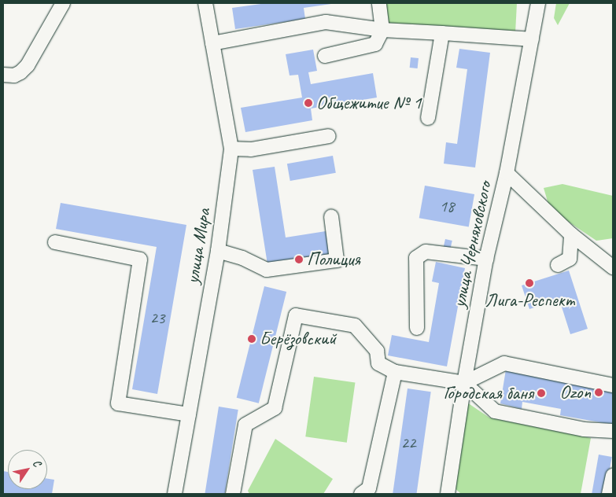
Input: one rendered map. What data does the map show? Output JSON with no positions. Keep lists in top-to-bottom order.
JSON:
{
  "streets": {
    "street": ["улица Черняховского", "улица Мира"]
  },
  "places": [
    "Общежитие № 1",
    "Полиция",
    "Лига-Респект",
    "Берёзовский",
    "Ozon",
    "Городская баня"
  ],
  "house_numbers": ["18", "23", "22"],
  "north": "top right"
}
